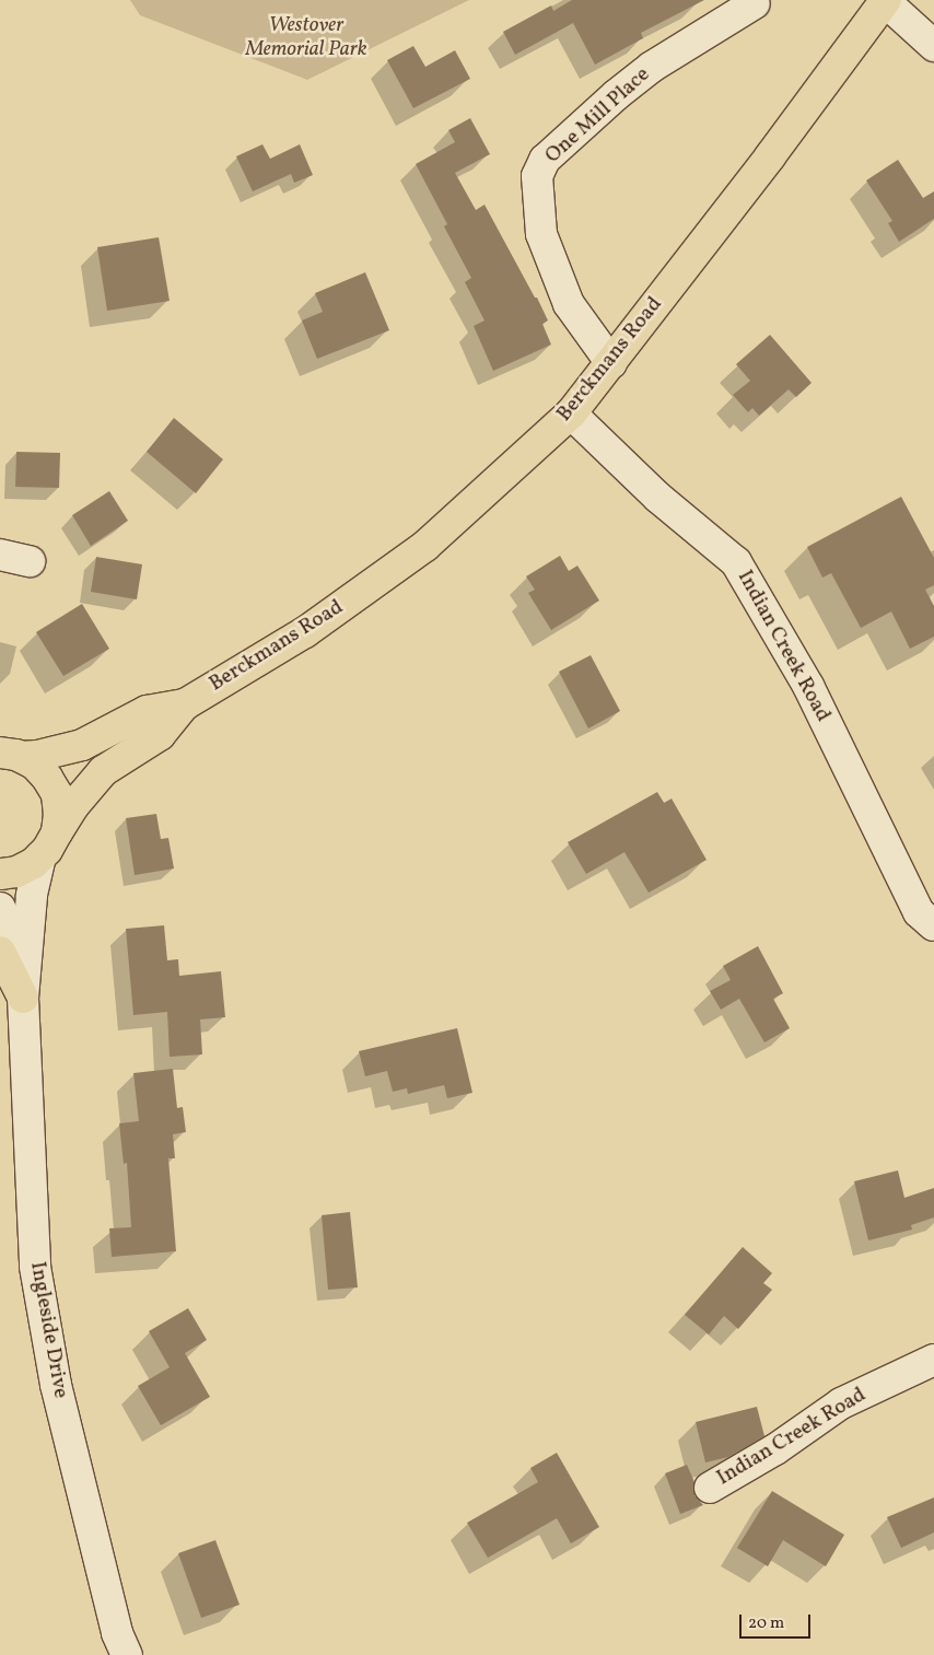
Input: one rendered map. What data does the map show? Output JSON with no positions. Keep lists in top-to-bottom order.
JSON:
{
  "streets": {
    "main road": ["Berckmans Road"],
    "street": ["One Mill Place", "Indian Creek Road", "Ingleside Drive"]
  },
  "crossings": [
    ["One Mill Place", "Berckmans Road"],
    ["Berckmans Road", "Indian Creek Road"],
    ["Berckmans Road", "Ingleside Drive"]
  ],
  "parks": ["Westover Memorial Park"],
  "scale_bar": "20 m"
}
